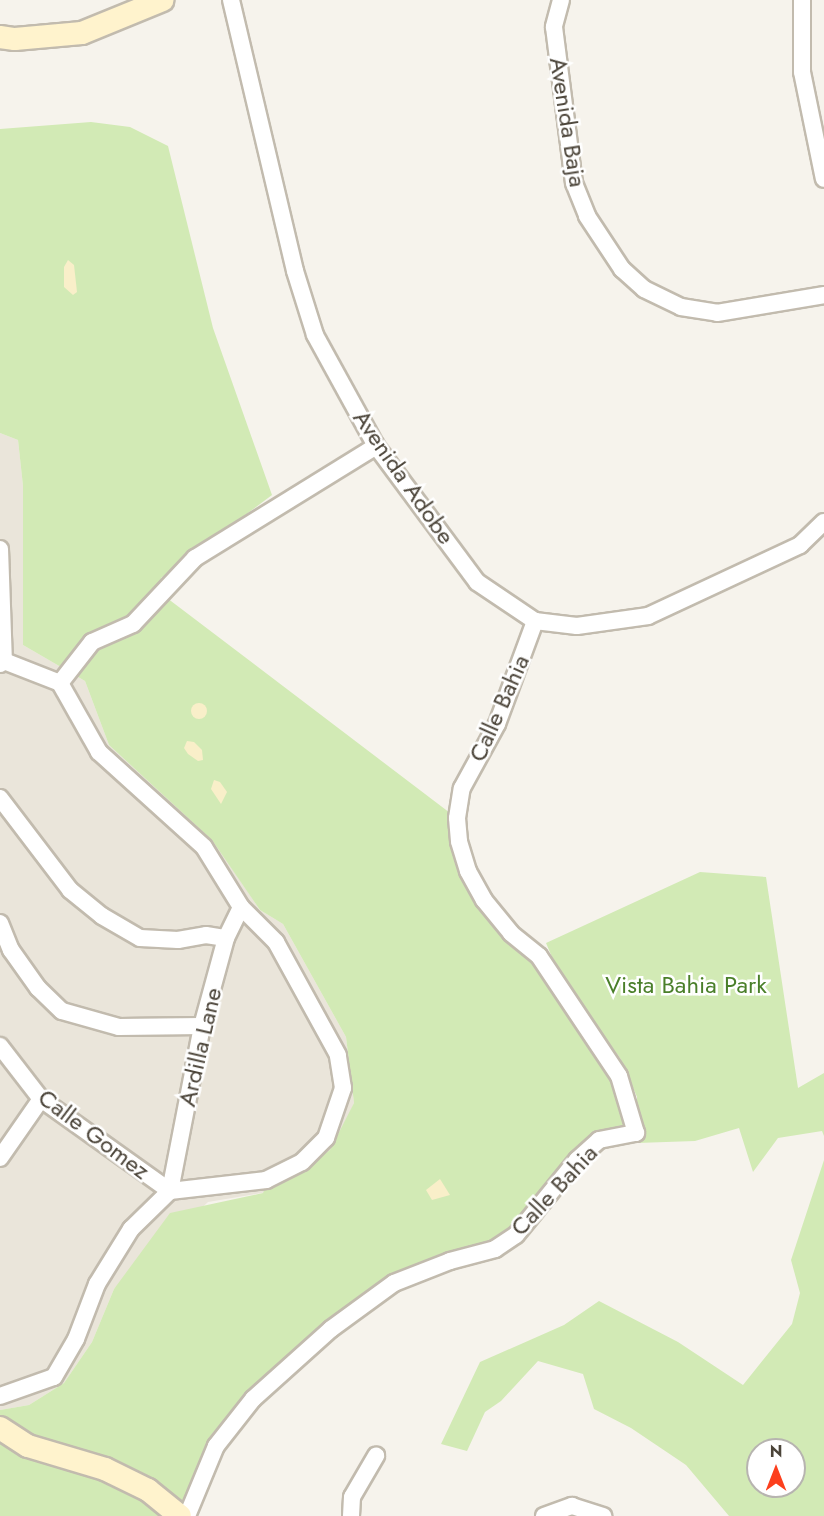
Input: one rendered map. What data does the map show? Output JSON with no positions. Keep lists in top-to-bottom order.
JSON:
{
  "streets": {
    "street": [
      "Avenida Baja",
      "Avenida Adobe",
      "Calle Bahia",
      "Ardilla Lane",
      "Calle Gomez"
    ]
  },
  "crossings": [
    ["Avenida Adobe", "Calle Bahia"],
    ["Ardilla Lane", "Calle Gomez"]
  ],
  "parks": ["Vista Bahia Park"],
  "north": "top"
}
